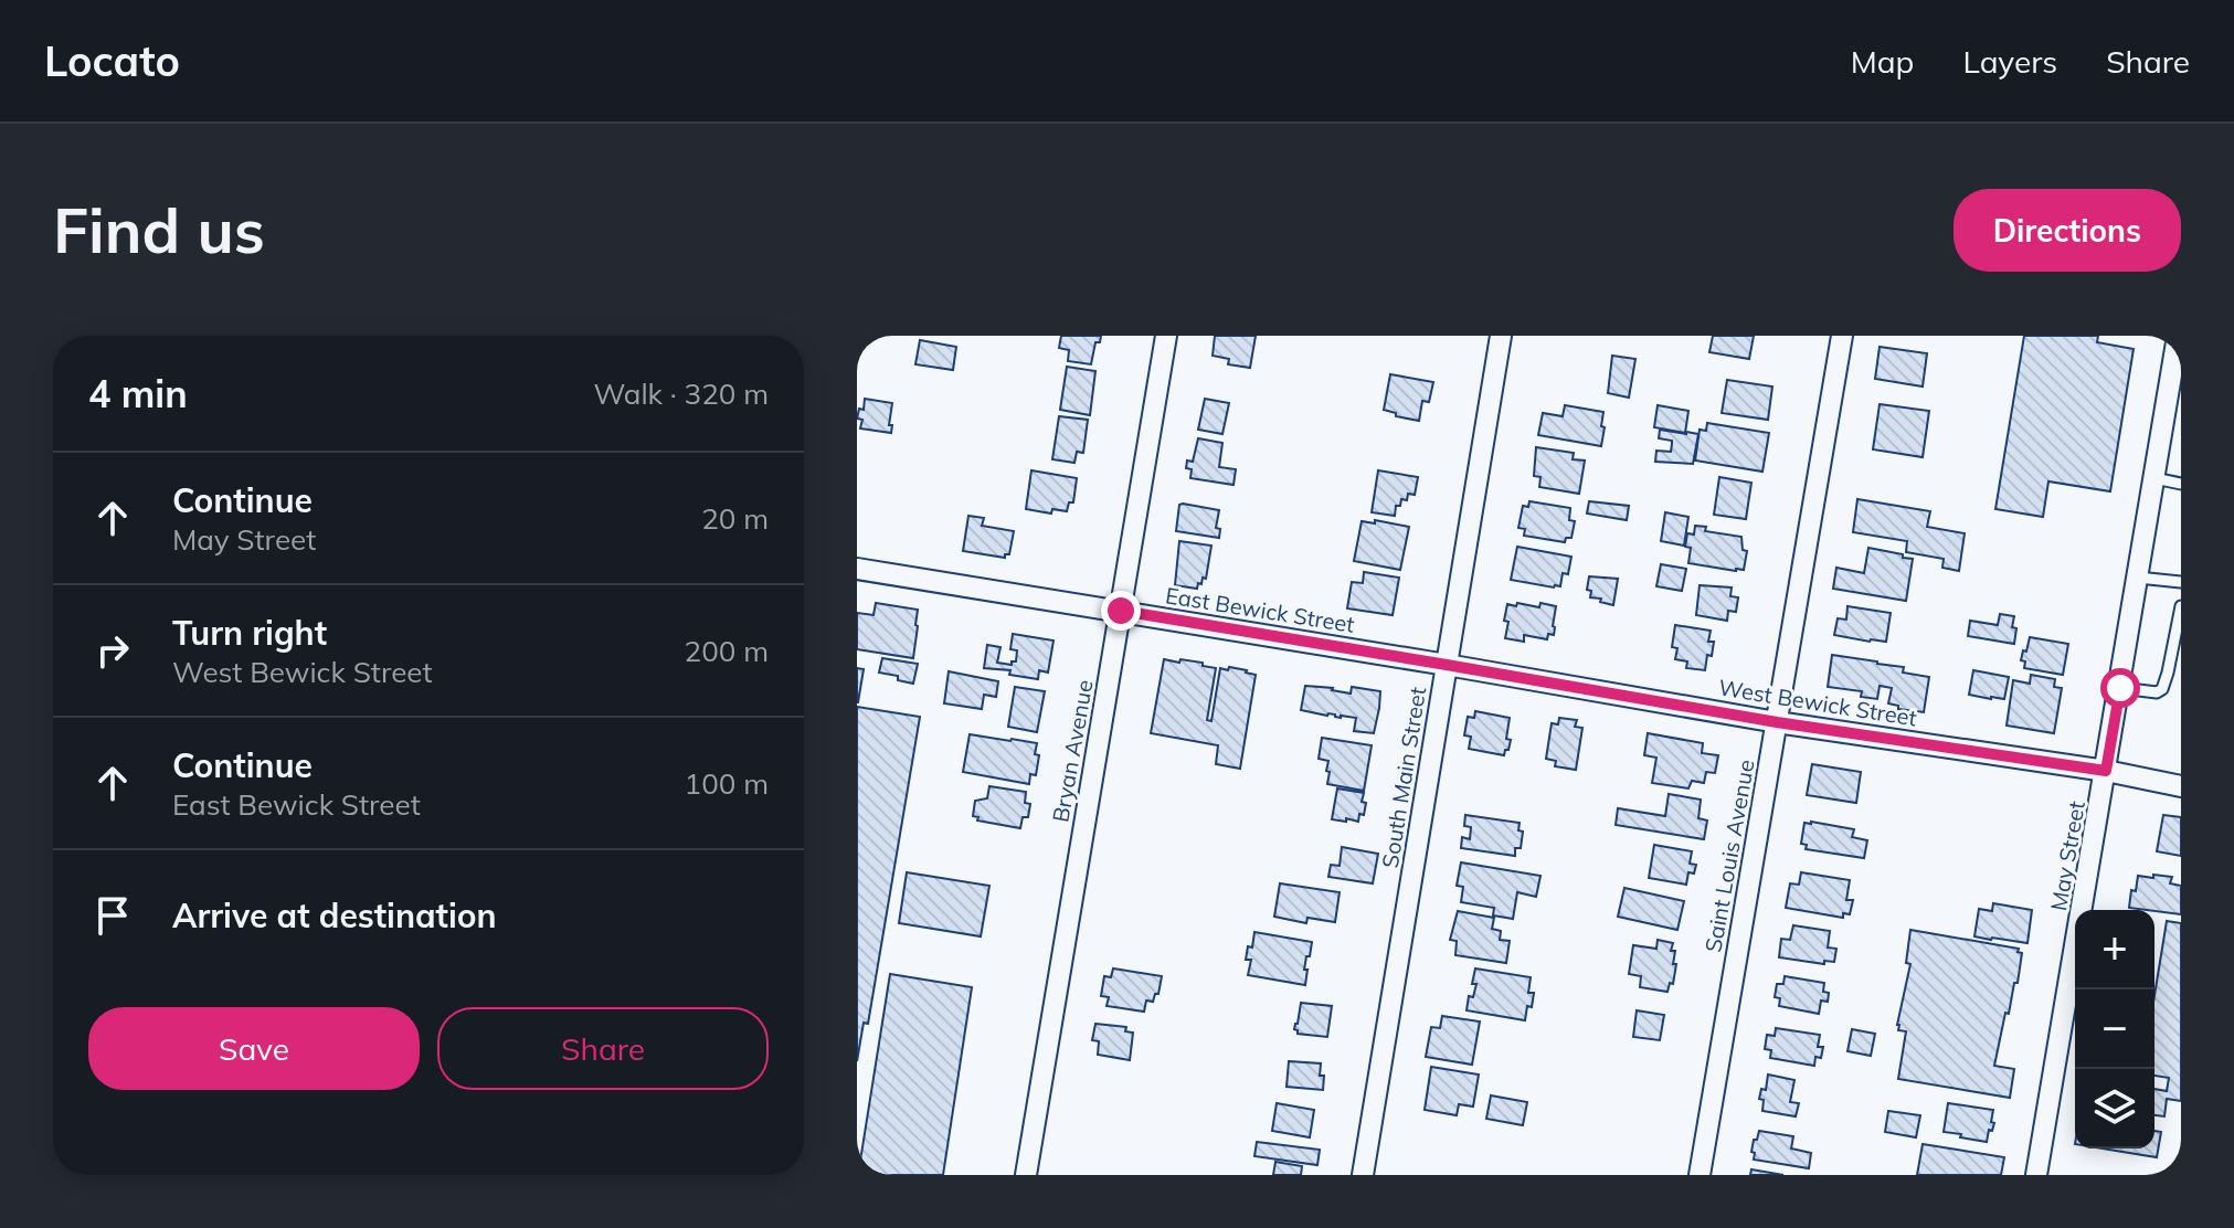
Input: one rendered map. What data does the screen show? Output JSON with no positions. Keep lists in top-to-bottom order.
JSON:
{
  "streets": {
    "street": [
      "East Bewick Street",
      "West Bewick Street",
      "Bryan Avenue",
      "South Main Street",
      "Saint Louis Avenue",
      "May Street"
    ]
  },
  "crossings": [
    ["East Bewick Street", "West Bewick Street"],
    ["East Bewick Street", "Bryan Avenue"],
    ["East Bewick Street", "South Main Street"],
    ["West Bewick Street", "South Main Street"],
    ["West Bewick Street", "Saint Louis Avenue"],
    ["West Bewick Street", "May Street"]
  ],
  "page": {
    "header": "Locato",
    "nav": ["Map", "Layers", "Share"],
    "buttons": [
      "Directions",
      ["Save", "Share"]
    ],
    "title": "Find us",
    "heading": ["4 min", "Walk · 320 m"],
    "list": [
      ["Continue", "May Street", "20 m"],
      ["Turn right", "West Bewick Street", "200 m"],
      ["Continue", "East Bewick Street", "100 m"],
      "Arrive at destination"
    ],
    "map_buttons": ["+", "−"]
  }
}
